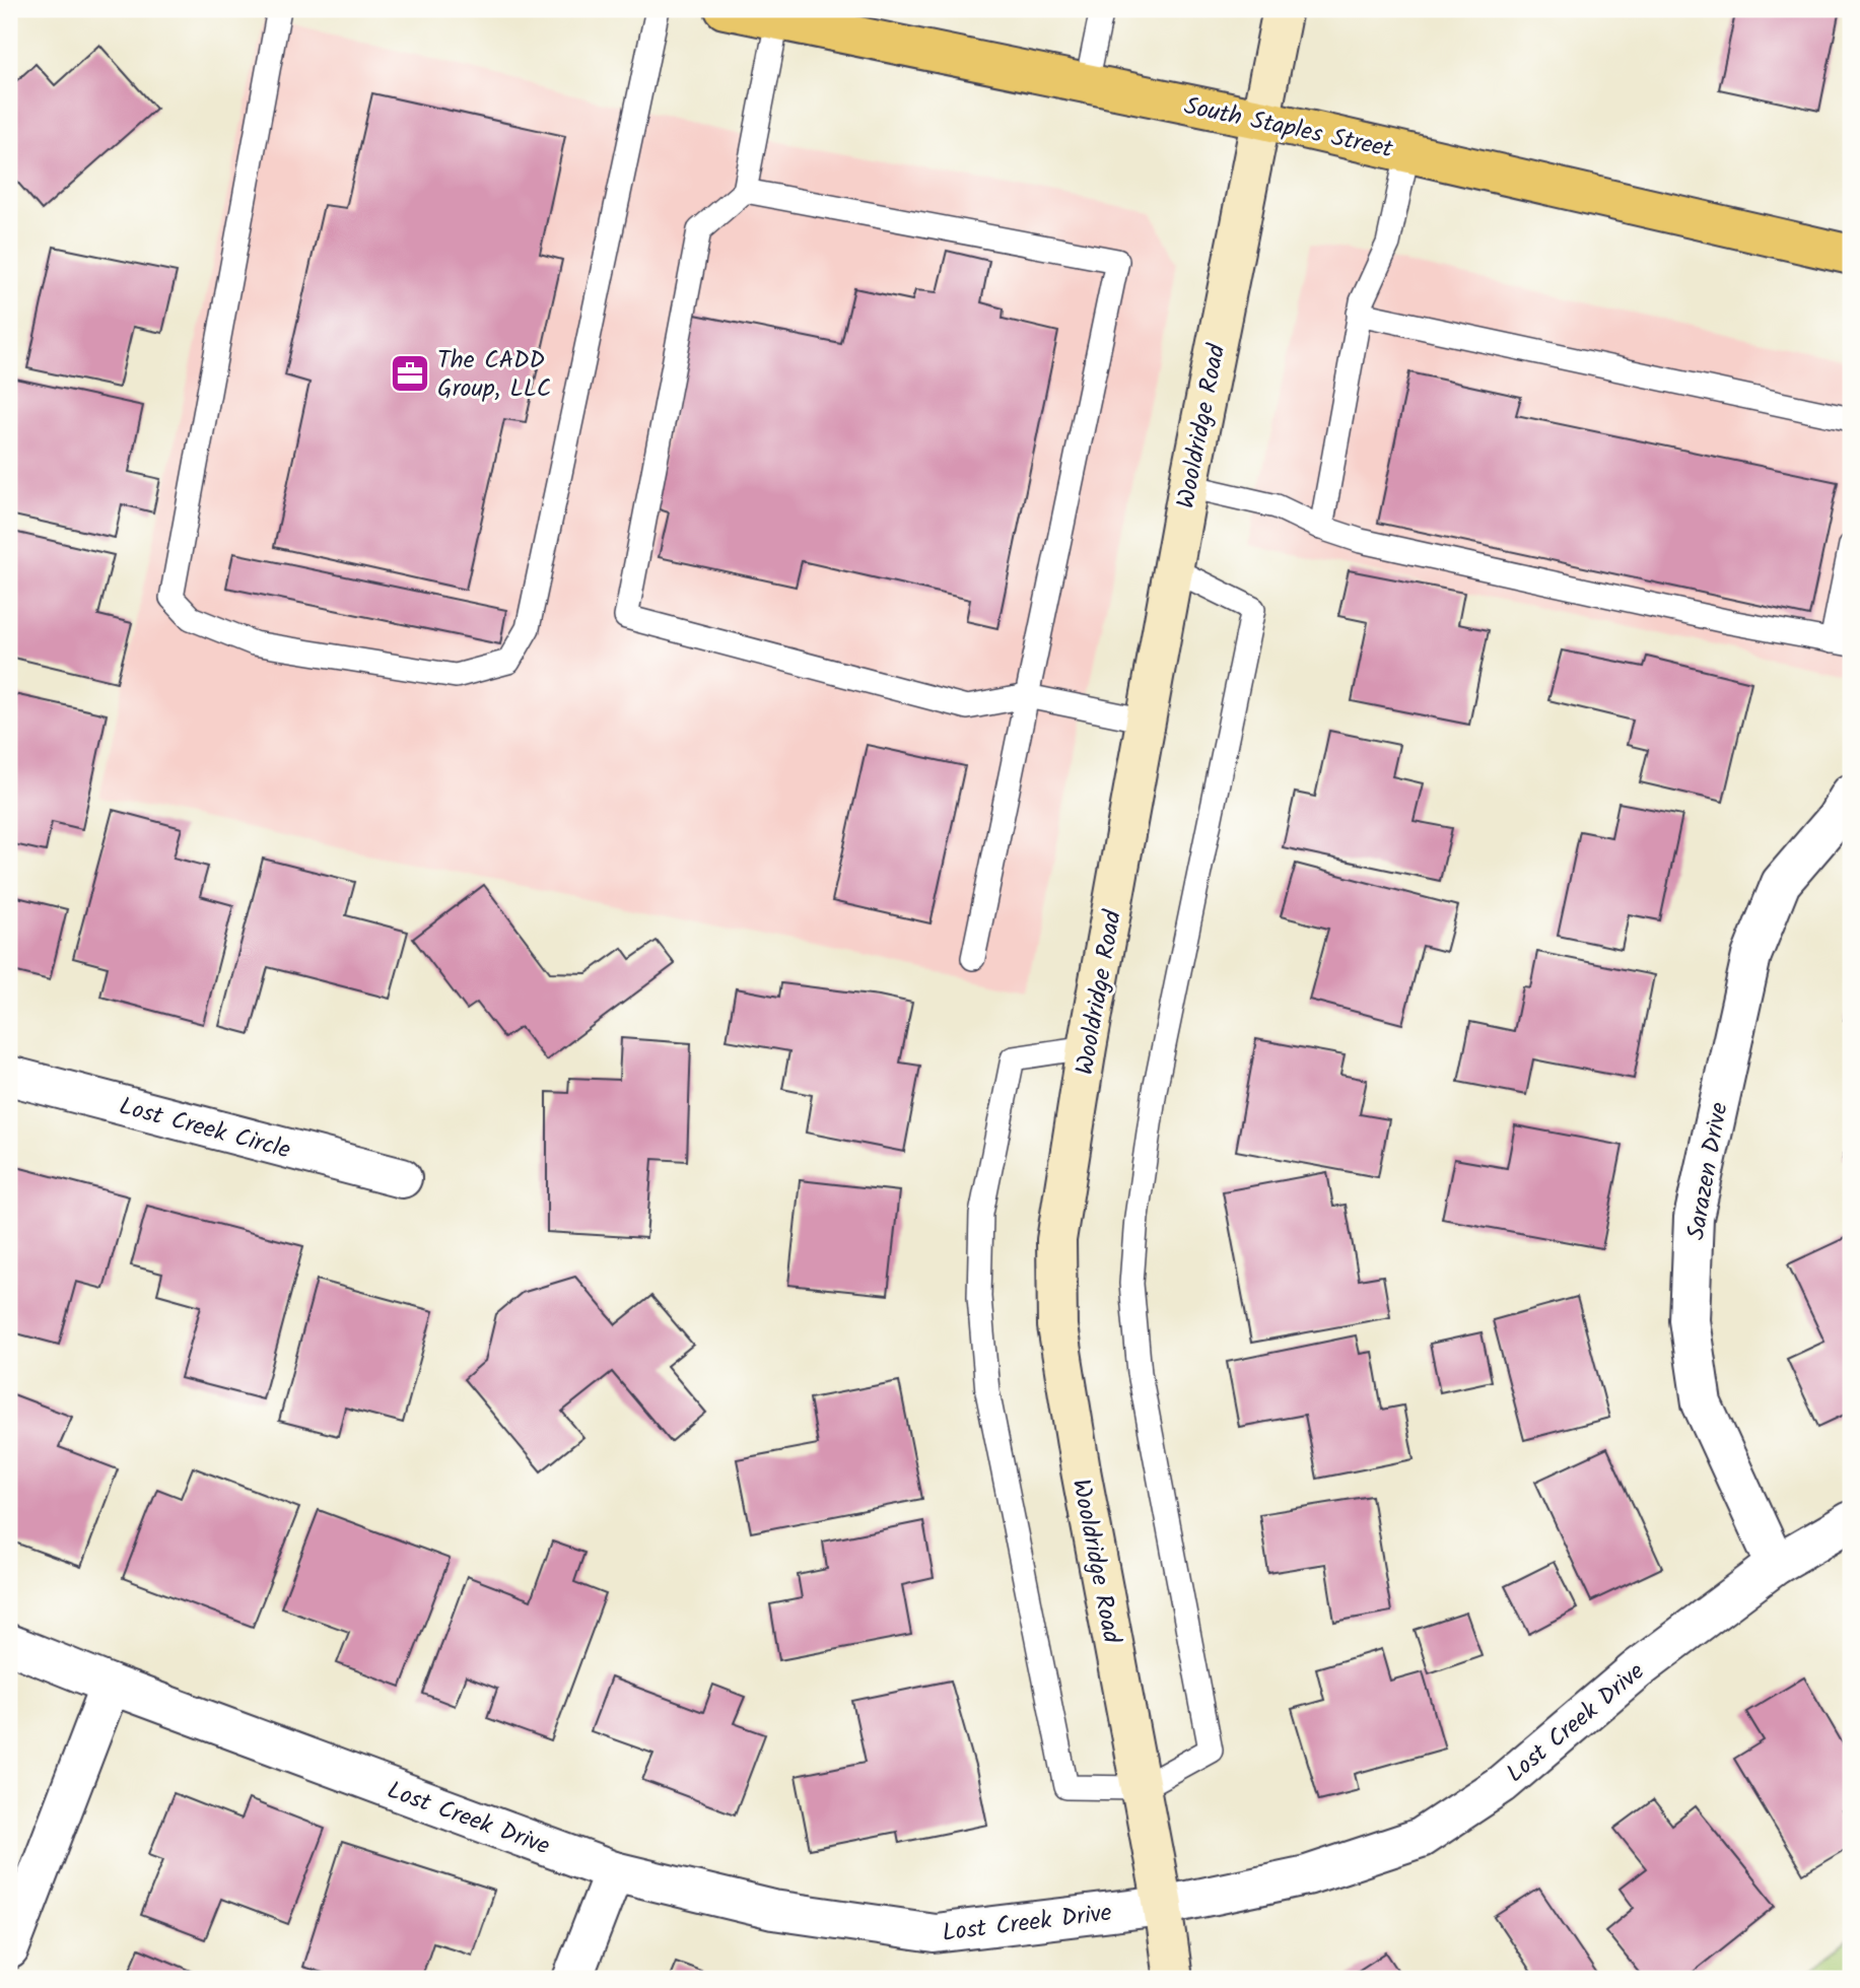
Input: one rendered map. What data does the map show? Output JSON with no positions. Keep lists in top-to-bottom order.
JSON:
{
  "streets": {
    "main road": ["South Staples Street"],
    "street": [
      "Wooldridge Road",
      "Lost Creek Circle",
      "Sarazen Drive",
      "Lost Creek Drive"
    ]
  },
  "crossings": [
    ["South Staples Street", "Wooldridge Road"],
    ["Wooldridge Road", "Lost Creek Drive"],
    ["Sarazen Drive", "Lost Creek Drive"]
  ],
  "places": {
    "office": ["The CADD Group, LLC"]
  }
}
